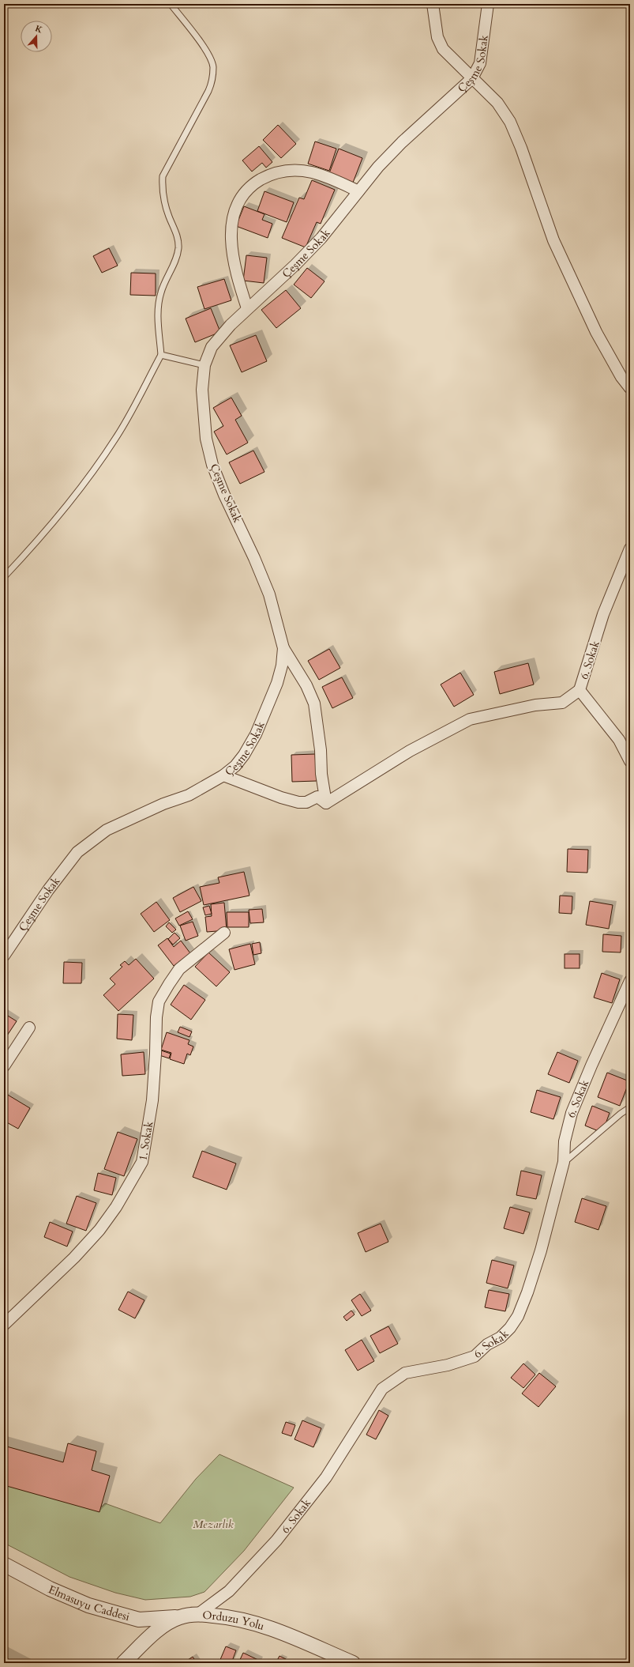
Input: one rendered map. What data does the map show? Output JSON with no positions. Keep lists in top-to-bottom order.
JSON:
{
  "streets": {
    "street": [
      "Çeşme Sokak",
      "6. Sokak",
      "1. Sokak",
      "Elmasuyu Caddesi",
      "Orduzu Yolu"
    ]
  },
  "crossings": [
    ["6. Sokak", "Orduzu Yolu"],
    ["Elmasuyu Caddesi", "Orduzu Yolu"]
  ],
  "parks": ["Mezarlık"],
  "north": "top"
}
